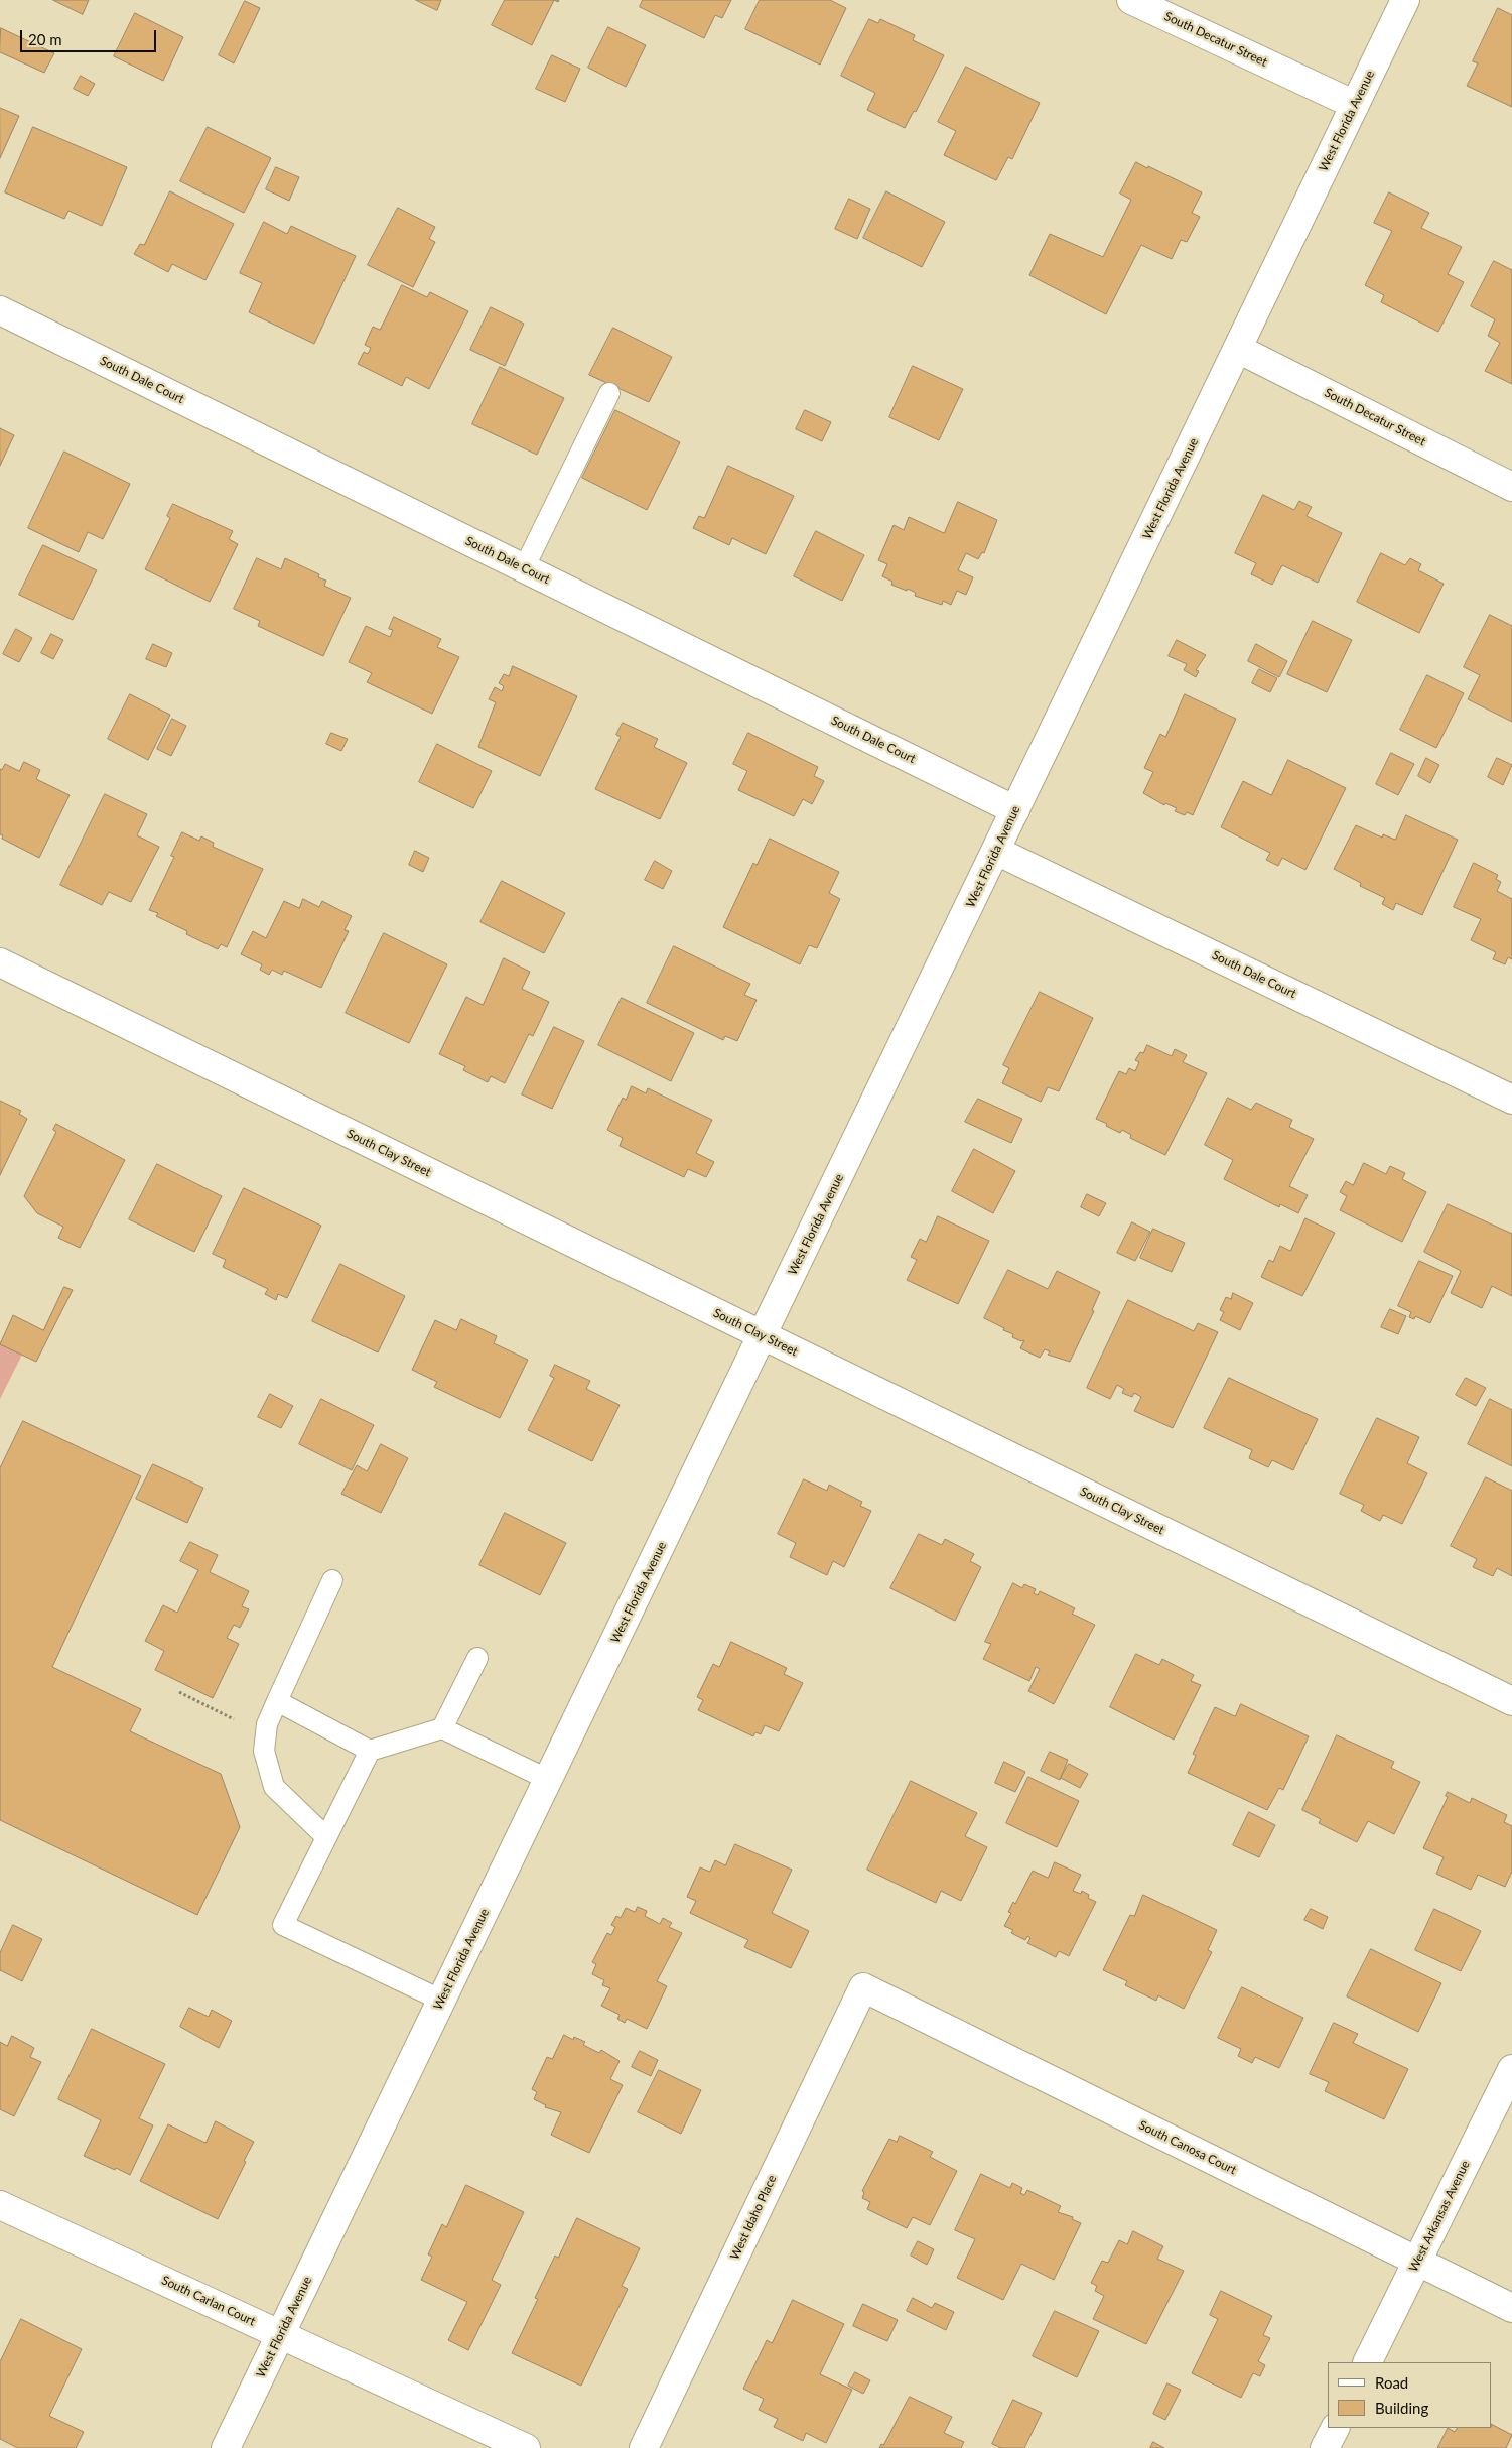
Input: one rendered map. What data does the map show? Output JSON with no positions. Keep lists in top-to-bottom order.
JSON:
{
  "streets": {
    "street": [
      "South Decatur Street",
      "West Florida Avenue",
      "South Dale Court",
      "South Clay Street",
      "South Canosa Court",
      "West Arkansas Avenue",
      "West Idaho Place",
      "South Carlan Court"
    ]
  },
  "crossings": [
    ["South Decatur Street", "West Florida Avenue"],
    ["West Florida Avenue", "South Dale Court"],
    ["West Florida Avenue", "South Clay Street"],
    ["West Florida Avenue", "South Carlan Court"],
    ["South Canosa Court", "West Arkansas Avenue"],
    ["South Canosa Court", "West Idaho Place"]
  ],
  "legend": ["Road", "Building"],
  "scale_bar": "20 m"
}
